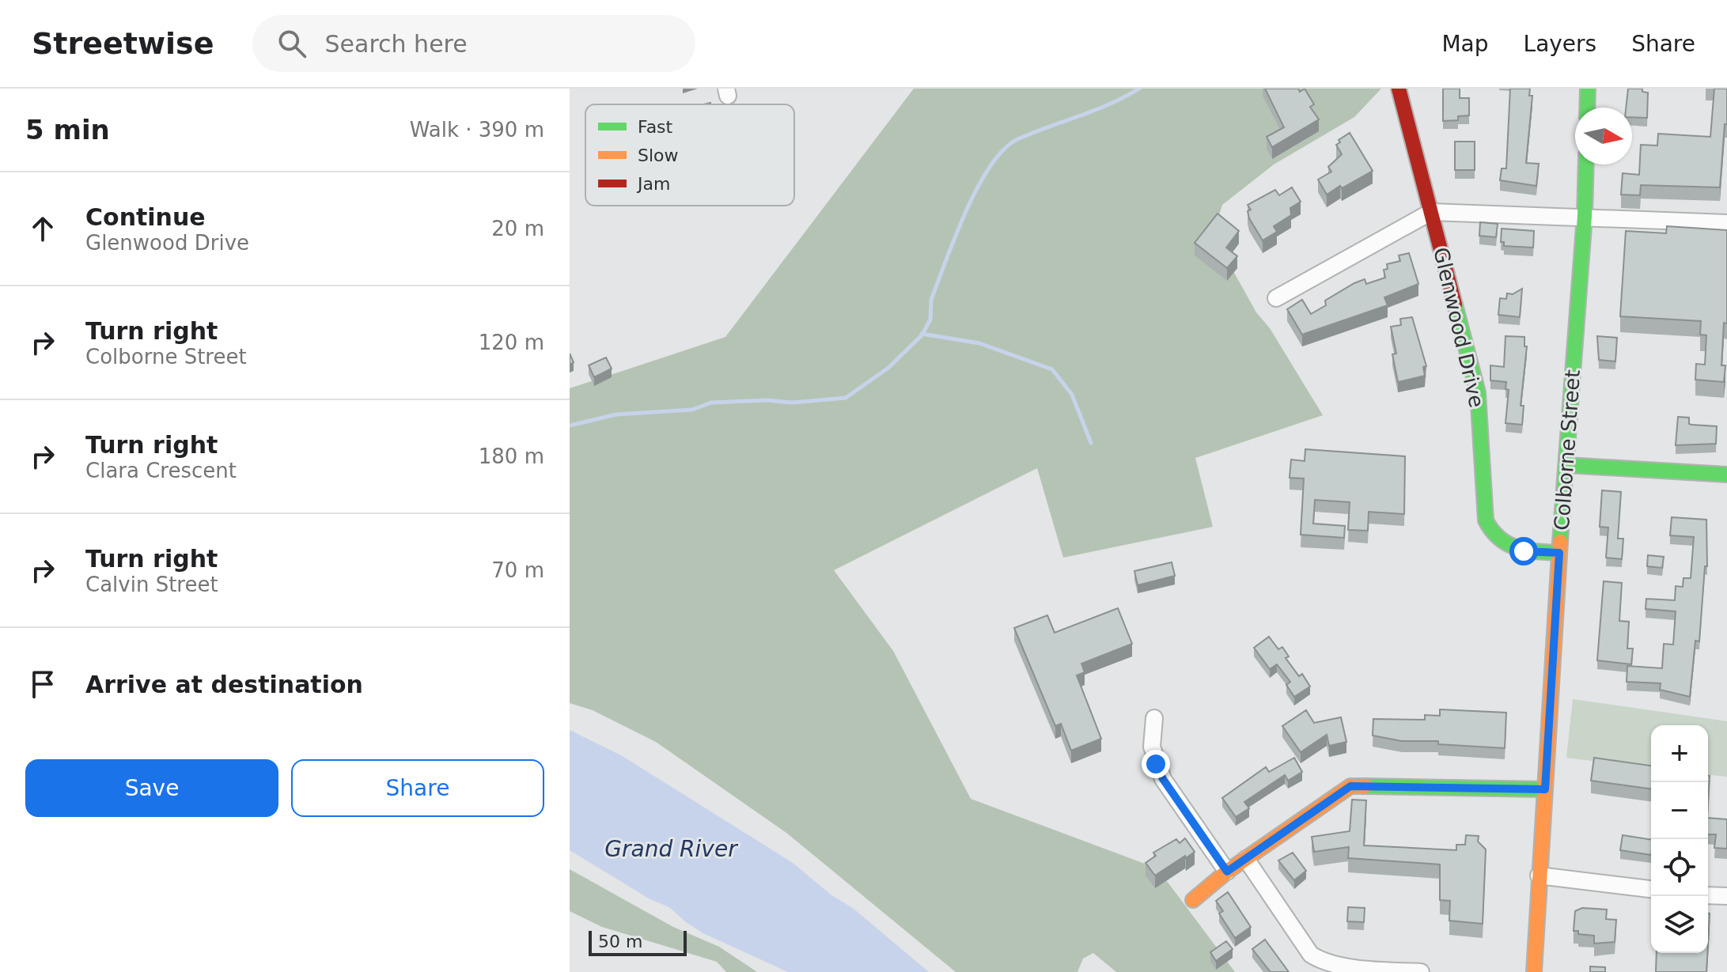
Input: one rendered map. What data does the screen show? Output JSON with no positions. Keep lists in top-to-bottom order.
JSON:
{
  "streets": {
    "street": ["Glenwood Drive", "Colborne Street"]
  },
  "crossings": [
    ["Glenwood Drive", "Colborne Street"]
  ],
  "water": ["Grand River"],
  "legend": ["Fast", "Slow", "Jam"],
  "scale_bar": "50 m",
  "north": "right",
  "page": {
    "header": "Streetwise",
    "search": "Search here",
    "nav": ["Map", "Layers", "Share"],
    "heading": ["5 min", "Walk · 390 m"],
    "list": [
      ["Continue", "Glenwood Drive", "20 m"],
      ["Turn right", "Colborne Street", "120 m"],
      ["Turn right", "Clara Crescent", "180 m"],
      ["Turn right", "Calvin Street", "70 m"],
      "Arrive at destination"
    ],
    "map_buttons": ["+", "−"],
    "buttons": ["Save", "Share"],
    "scale": "50 m"
  }
}
